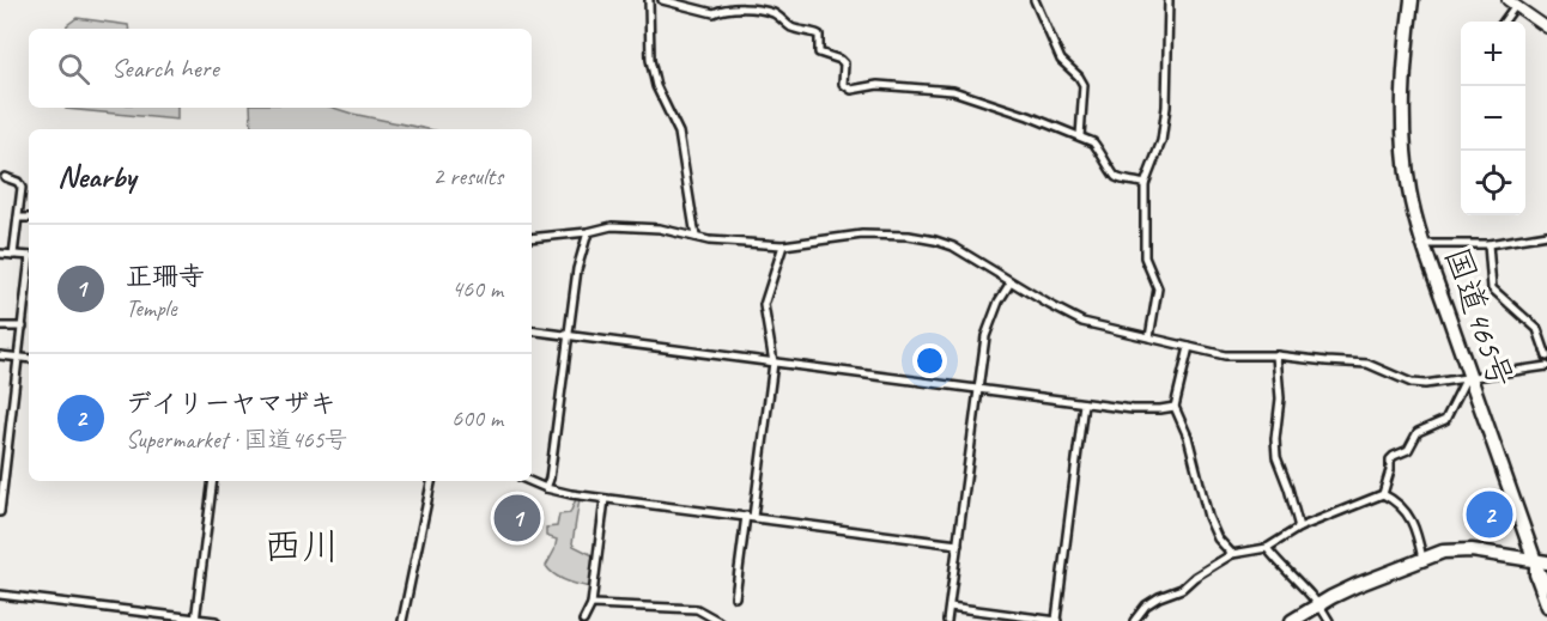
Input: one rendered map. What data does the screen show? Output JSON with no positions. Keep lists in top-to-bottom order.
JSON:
{
  "streets": {
    "highway": ["国道465号"]
  },
  "districts": ["西川"],
  "page": {
    "map_buttons": ["+", "−"],
    "search": "Search here",
    "heading": ["Nearby", "2 results"],
    "list": [
      {
        "mark": "1",
        "name": "正珊寺",
        "note": "Temple",
        "value": "460 m"
      },
      {
        "mark": "2",
        "name": "デイリーヤマザキ",
        "note": "Supermarket · 国道465号",
        "value": "600 m"
      }
    ],
    "pins": ["2", "1"]
  }
}
